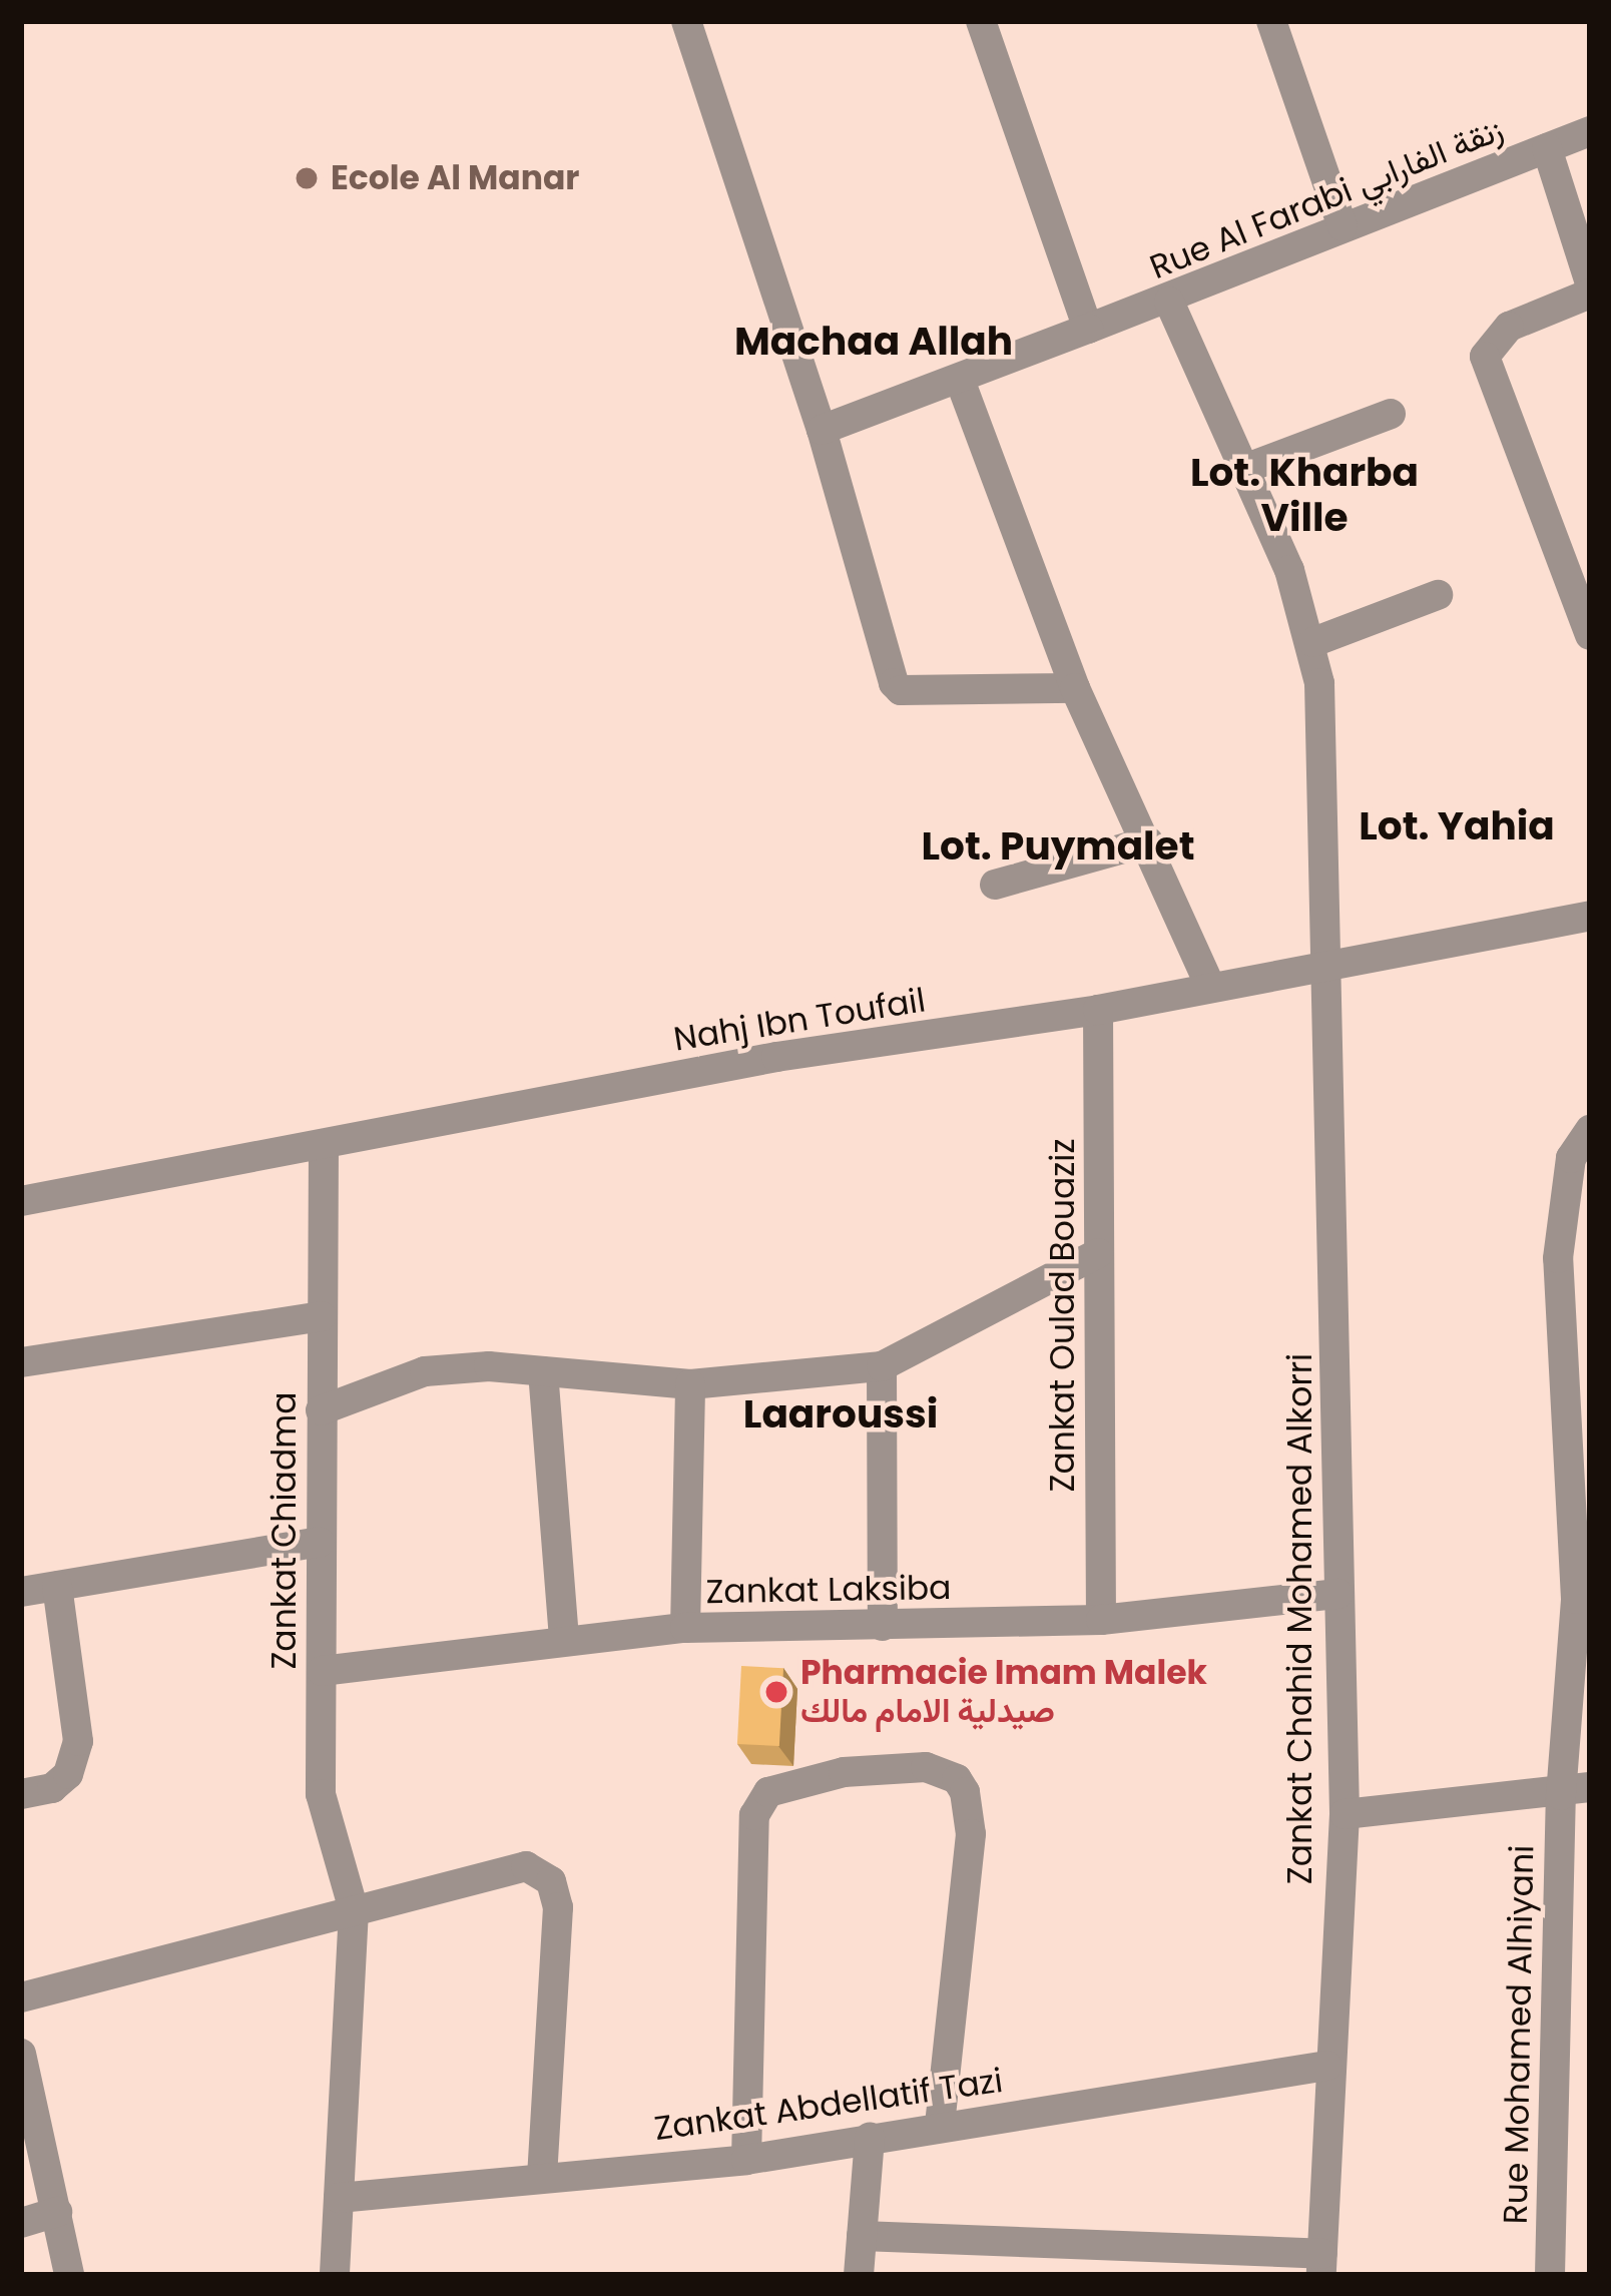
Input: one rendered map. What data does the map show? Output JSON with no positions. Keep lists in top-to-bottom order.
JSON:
{
  "streets": {
    "street": [
      "Rue Al Farabi زنقة الفارابي",
      "Nahj Ibn Toufail",
      "Zankat Oulad Bouaziz",
      "Zankat Chiadma",
      "Zankat Laksiba",
      "Zankat Chahid Mohamed Alkorri",
      "Rue Mohamed Alhiyani",
      "Zankat Abdellatif Tazi"
    ]
  },
  "crossings": [
    ["Rue Al Farabi زنقة الفارابي", "Zankat Chahid Mohamed Alkorri"],
    ["Nahj Ibn Toufail", "Zankat Oulad Bouaziz"],
    ["Nahj Ibn Toufail", "Zankat Chiadma"],
    ["Nahj Ibn Toufail", "Zankat Chahid Mohamed Alkorri"],
    ["Zankat Oulad Bouaziz", "Zankat Laksiba"],
    ["Zankat Chiadma", "Zankat Laksiba"],
    ["Zankat Chiadma", "Zankat Abdellatif Tazi"],
    ["Zankat Laksiba", "Zankat Chahid Mohamed Alkorri"],
    ["Zankat Chahid Mohamed Alkorri", "Zankat Abdellatif Tazi"]
  ],
  "districts": [
    "Machaa Allah",
    "Lot. Kharba Ville",
    "Lot. Yahia",
    "Lot. Puymalet",
    "Laaroussi"
  ],
  "places": ["Ecole Al Manar", "Pharmacie Imam Malek صيدلية الامام مالك"]
}
